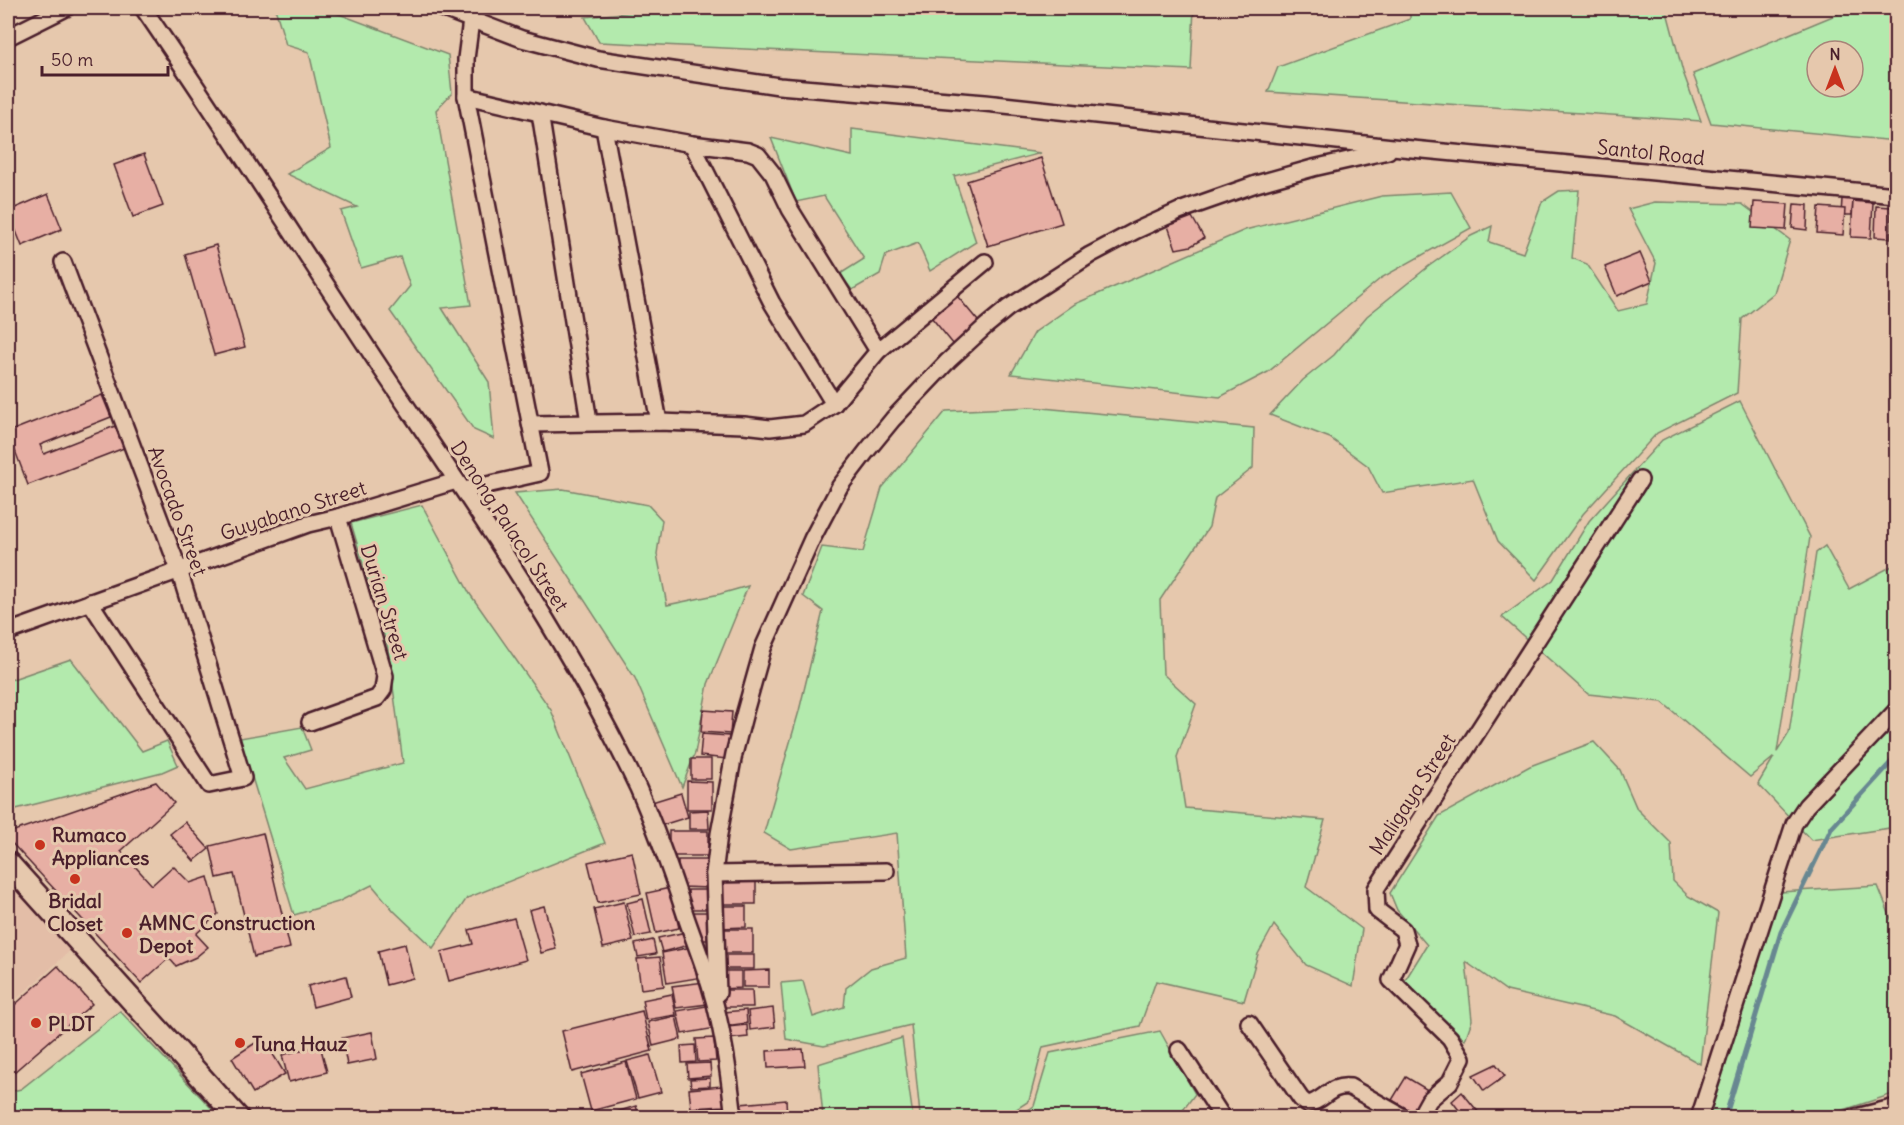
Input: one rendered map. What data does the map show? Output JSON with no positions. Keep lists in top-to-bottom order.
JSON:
{
  "streets": {
    "street": [
      "Santol Road",
      "Guyabano Street",
      "Avocado Street",
      "Denong Palacol Street",
      "Durian Street",
      "Maligaya Street"
    ]
  },
  "crossings": [
    ["Guyabano Street", "Avocado Street"],
    ["Guyabano Street", "Denong Palacol Street"],
    ["Guyabano Street", "Durian Street"]
  ],
  "places": [
    "Rumaco Appliances",
    "Bridal Closet",
    "AMNC Construction Depot",
    "PLDT",
    "Tuna Hauz"
  ],
  "scale_bar": "50 m",
  "north": "top"
}
